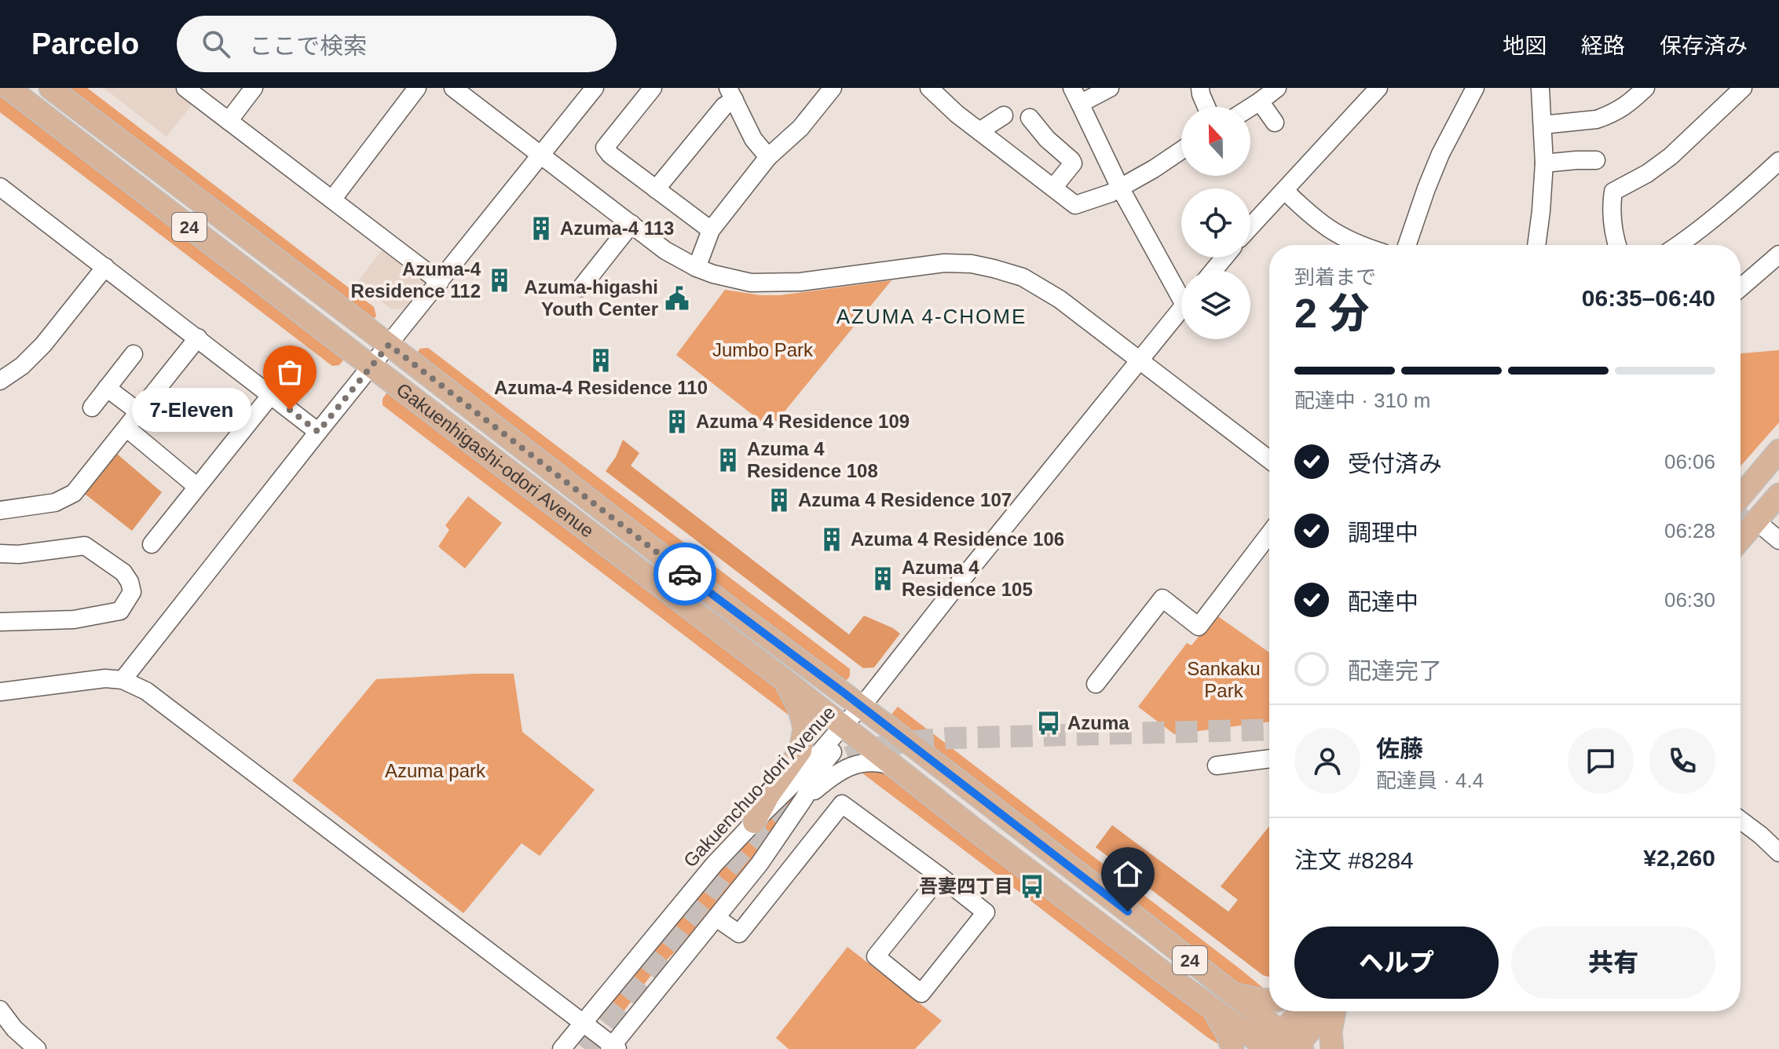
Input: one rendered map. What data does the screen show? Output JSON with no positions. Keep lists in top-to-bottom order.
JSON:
{
  "streets": {
    "main road": ["24", "Gakuenhigashi-odori Avenue"],
    "street": ["Gakuenchuo-dori Avenue"]
  },
  "crossings": [
    ["24", "Gakuenhigashi-odori Avenue"],
    ["Gakuenhigashi-odori Avenue", "Gakuenchuo-dori Avenue"]
  ],
  "districts": ["AZUMA 4-CHOME"],
  "parks": ["Jumbo Park", "Sankaku Park", "Azuma park"],
  "places": {
    "building": [
      "Azuma-4 113",
      "Azuma-4 Residence 112",
      "Azuma-4 Residence 110",
      "Azuma 4 Residence 109",
      "Azuma 4 Residence 108",
      "Azuma 4 Residence 107",
      "Azuma 4 Residence 106",
      "Azuma 4 Residence 105"
    ],
    "public building": ["Azuma-higashi Youth Center"],
    "other": ["7-Eleven"],
    "bus stop": ["Azuma", "吾妻四丁目"]
  },
  "north": "top",
  "page": {
    "header": "Parcelo",
    "search": "ここで検索",
    "nav": ["地図", "経路", "保存済み"],
    "heading": ["2 分", "到着まで", "06:35–06:40"],
    "panel": [
      "佐藤",
      "配達員 · 4.4",
      "注文 #8284",
      "¥2,260"
    ],
    "bar": "配達中 · 310 m",
    "bubble": "7-Eleven",
    "list": [
      ["受付済み", "06:06"],
      ["調理中", "06:28"],
      ["配達中", "06:30"],
      "配達完了"
    ],
    "buttons": ["ヘルプ", "共有"]
  }
}
